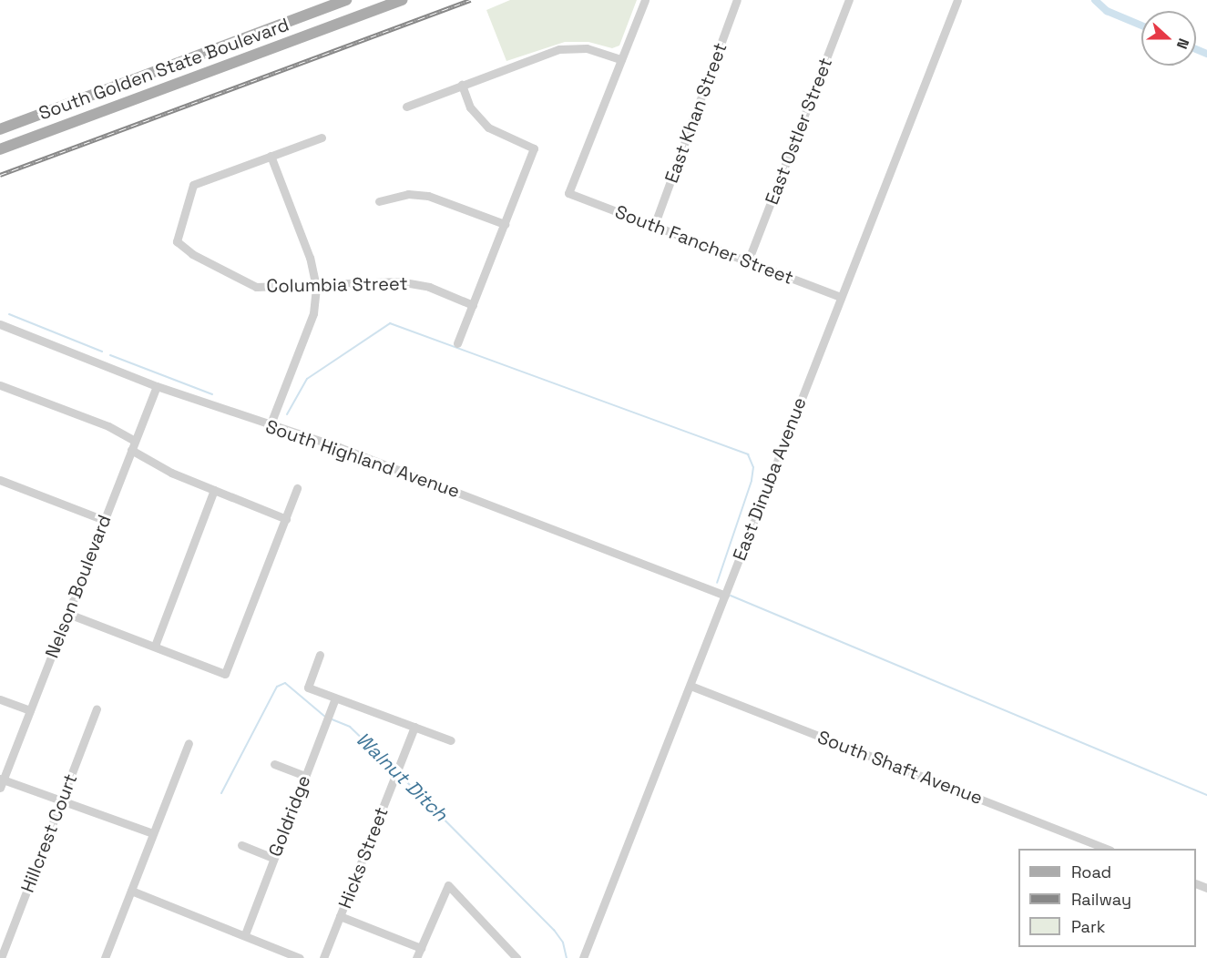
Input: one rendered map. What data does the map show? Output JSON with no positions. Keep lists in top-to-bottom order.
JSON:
{
  "streets": {
    "main road": ["South Golden State Boulevard"],
    "street": [
      "East Khan Street",
      "East Ostler Street",
      "South Fancher Street",
      "Columbia Street",
      "South Highland Avenue",
      "East Dinuba Avenue",
      "Nelson Boulevard",
      "South Shaft Avenue",
      "Goldridge",
      "Hillcrest Court",
      "Hicks Street"
    ]
  },
  "crossings": [
    ["East Khan Street", "South Fancher Street"],
    ["East Ostler Street", "South Fancher Street"],
    ["South Fancher Street", "East Dinuba Avenue"],
    ["South Highland Avenue", "East Dinuba Avenue"],
    ["South Highland Avenue", "Nelson Boulevard"],
    ["East Dinuba Avenue", "South Shaft Avenue"]
  ],
  "water": ["Walnut Ditch"],
  "legend": ["Road", "Railway", "Park"],
  "north": "right"
}
